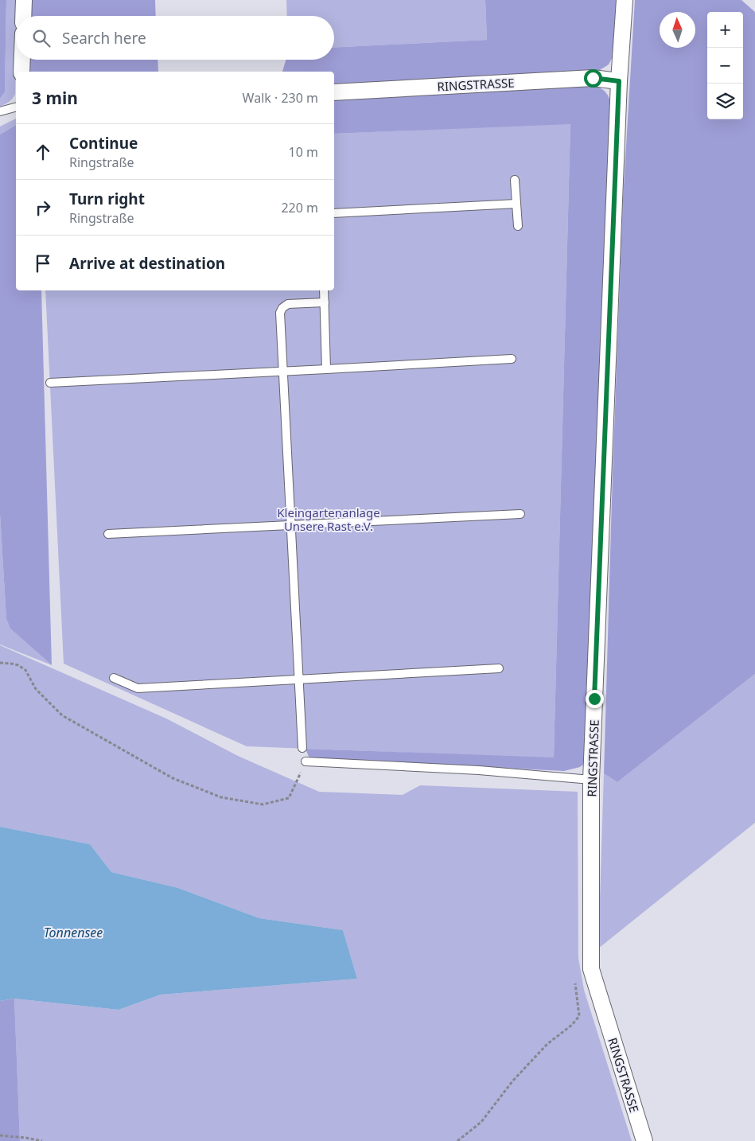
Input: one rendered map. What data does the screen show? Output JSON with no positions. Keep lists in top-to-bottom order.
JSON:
{
  "streets": {
    "street": ["RINGSTRASSE"]
  },
  "water": ["Tonnensee"],
  "parks": ["Kleingartenanlage Unsere Rast e.V."],
  "north": "top",
  "page": {
    "map_buttons": ["+", "−"],
    "search": "Search here",
    "heading": ["3 min", "Walk · 230 m"],
    "list": [
      ["Continue", "Ringstraße", "10 m"],
      ["Turn right", "Ringstraße", "220 m"],
      "Arrive at destination"
    ]
  }
}
